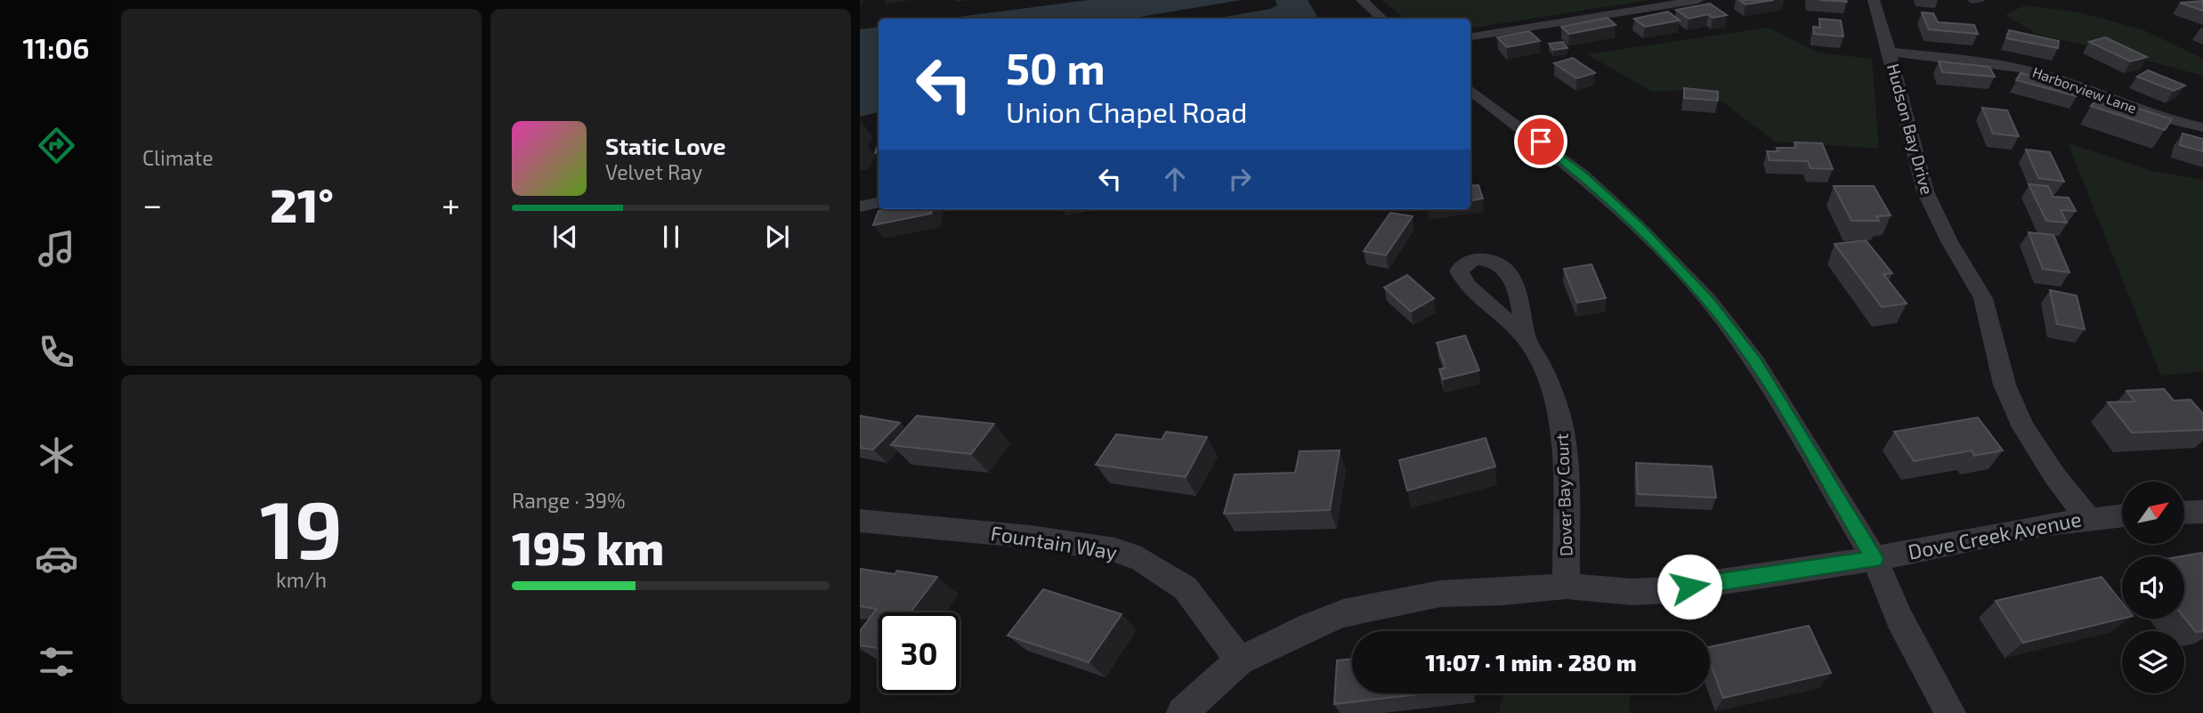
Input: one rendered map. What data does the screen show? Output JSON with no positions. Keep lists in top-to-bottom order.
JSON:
{
  "streets": {
    "street": [
      "Harborview Lane",
      "Hudson Bay Drive",
      "Dover Bay Court",
      "Dove Creek Avenue",
      "Fountain Way"
    ]
  },
  "crossings": [
    ["Harborview Lane", "Hudson Bay Drive"],
    ["Hudson Bay Drive", "Dove Creek Avenue"],
    ["Dover Bay Court", "Dove Creek Avenue"],
    ["Dove Creek Avenue", "Fountain Way"]
  ],
  "north": "top right",
  "page": {
    "tabs": "11:06",
    "tile": [
      "Climate",
      ["19", "km/h"],
      ["Range · 39%", "195 km"]
    ],
    "turn": ["50 m", "Union Chapel Road"],
    "song": ["Static Love", "Velvet Ray"],
    "heat": ["−", "21°", "+"],
    "limit": "30",
    "trip": "11:07 · 1 min · 280 m"
  }
}
